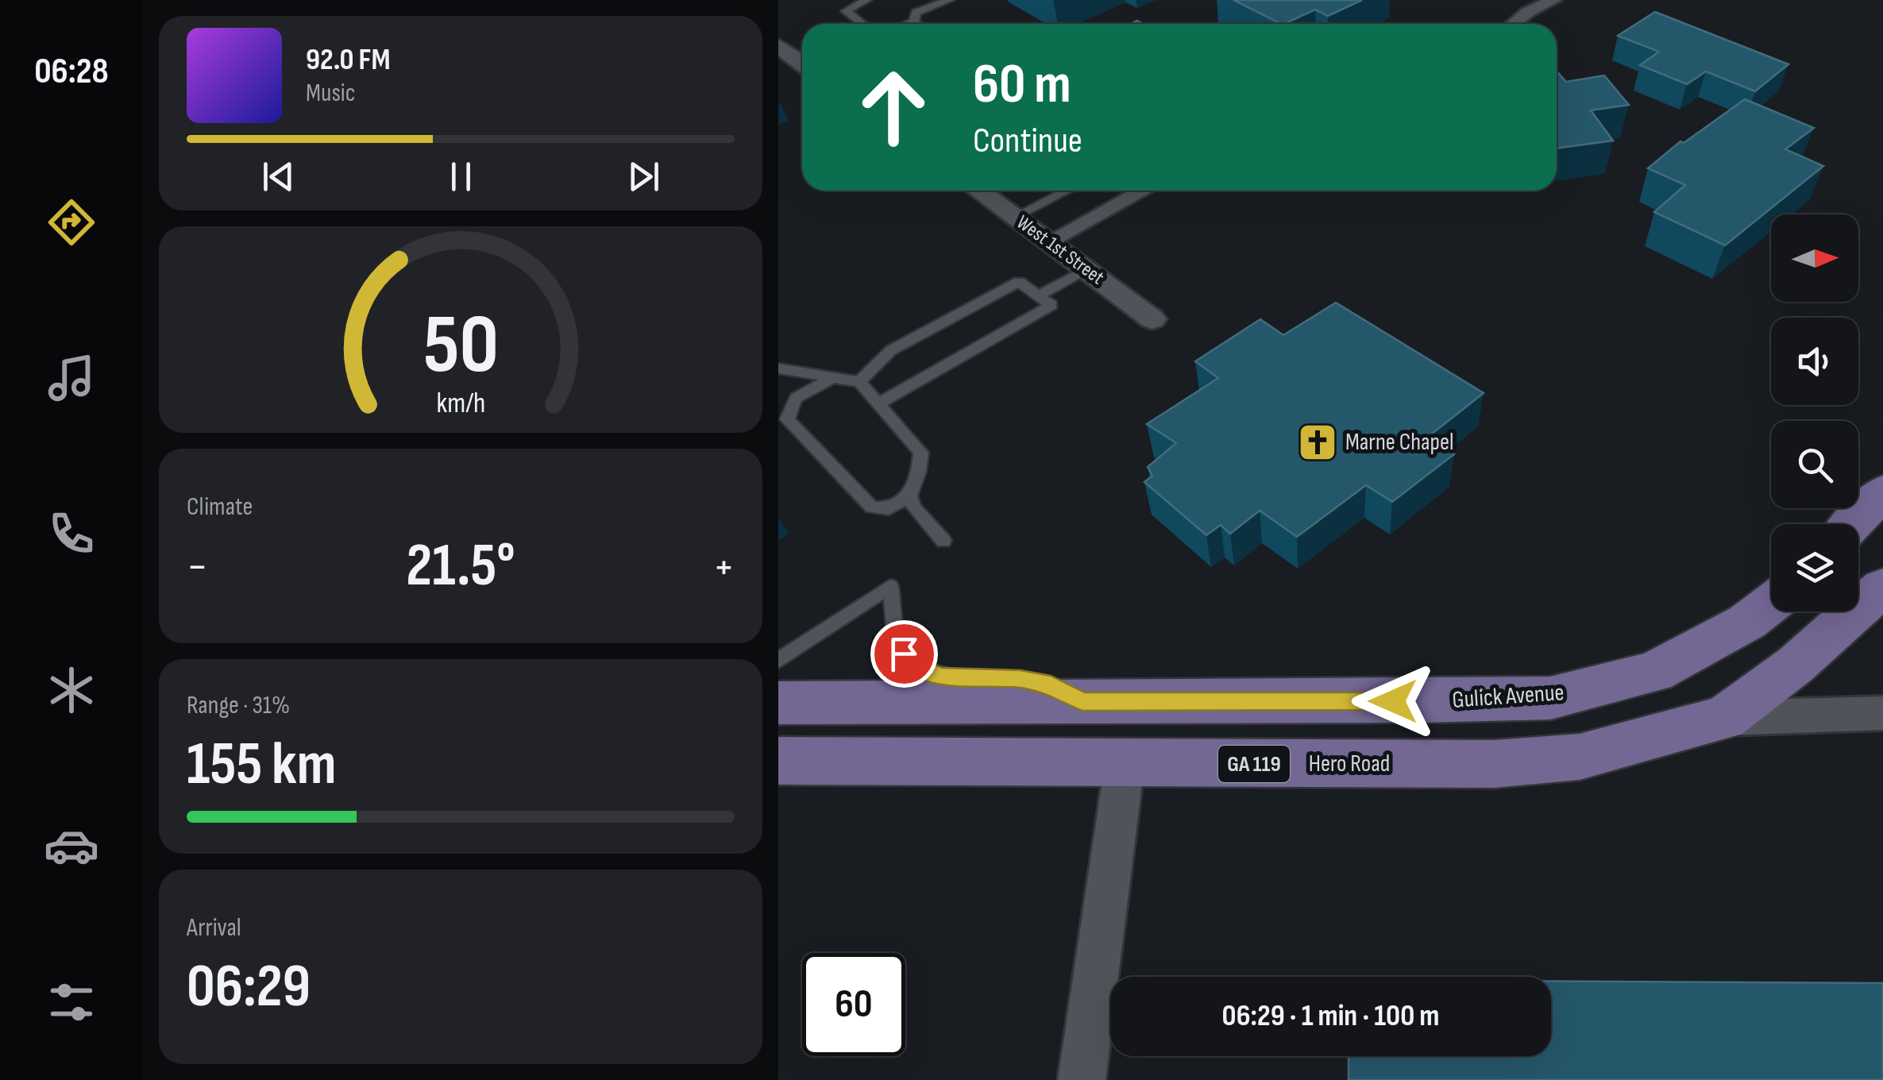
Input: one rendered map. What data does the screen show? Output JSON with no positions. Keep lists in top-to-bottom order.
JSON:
{
  "streets": {
    "main road": ["Gulick Avenue", "GA 119", "Hero Road"],
    "street": ["West 1st Street"]
  },
  "crossings": [
    ["GA 119", "Hero Road"]
  ],
  "places": {
    "church": ["Marne Chapel"]
  },
  "north": "right",
  "page": {
    "tabs": "06:28",
    "turn": ["60 m", "Continue"],
    "song": ["92.0 FM", "Music"],
    "tile": [
      "Climate",
      ["Range · 31%", "155 km"],
      ["Arrival", "06:29"]
    ],
    "heat": ["−", "21.5°", "+"],
    "limit": "60",
    "trip": "06:29 · 1 min · 100 m",
    "gauge": ["50", "km/h"]
  }
}
